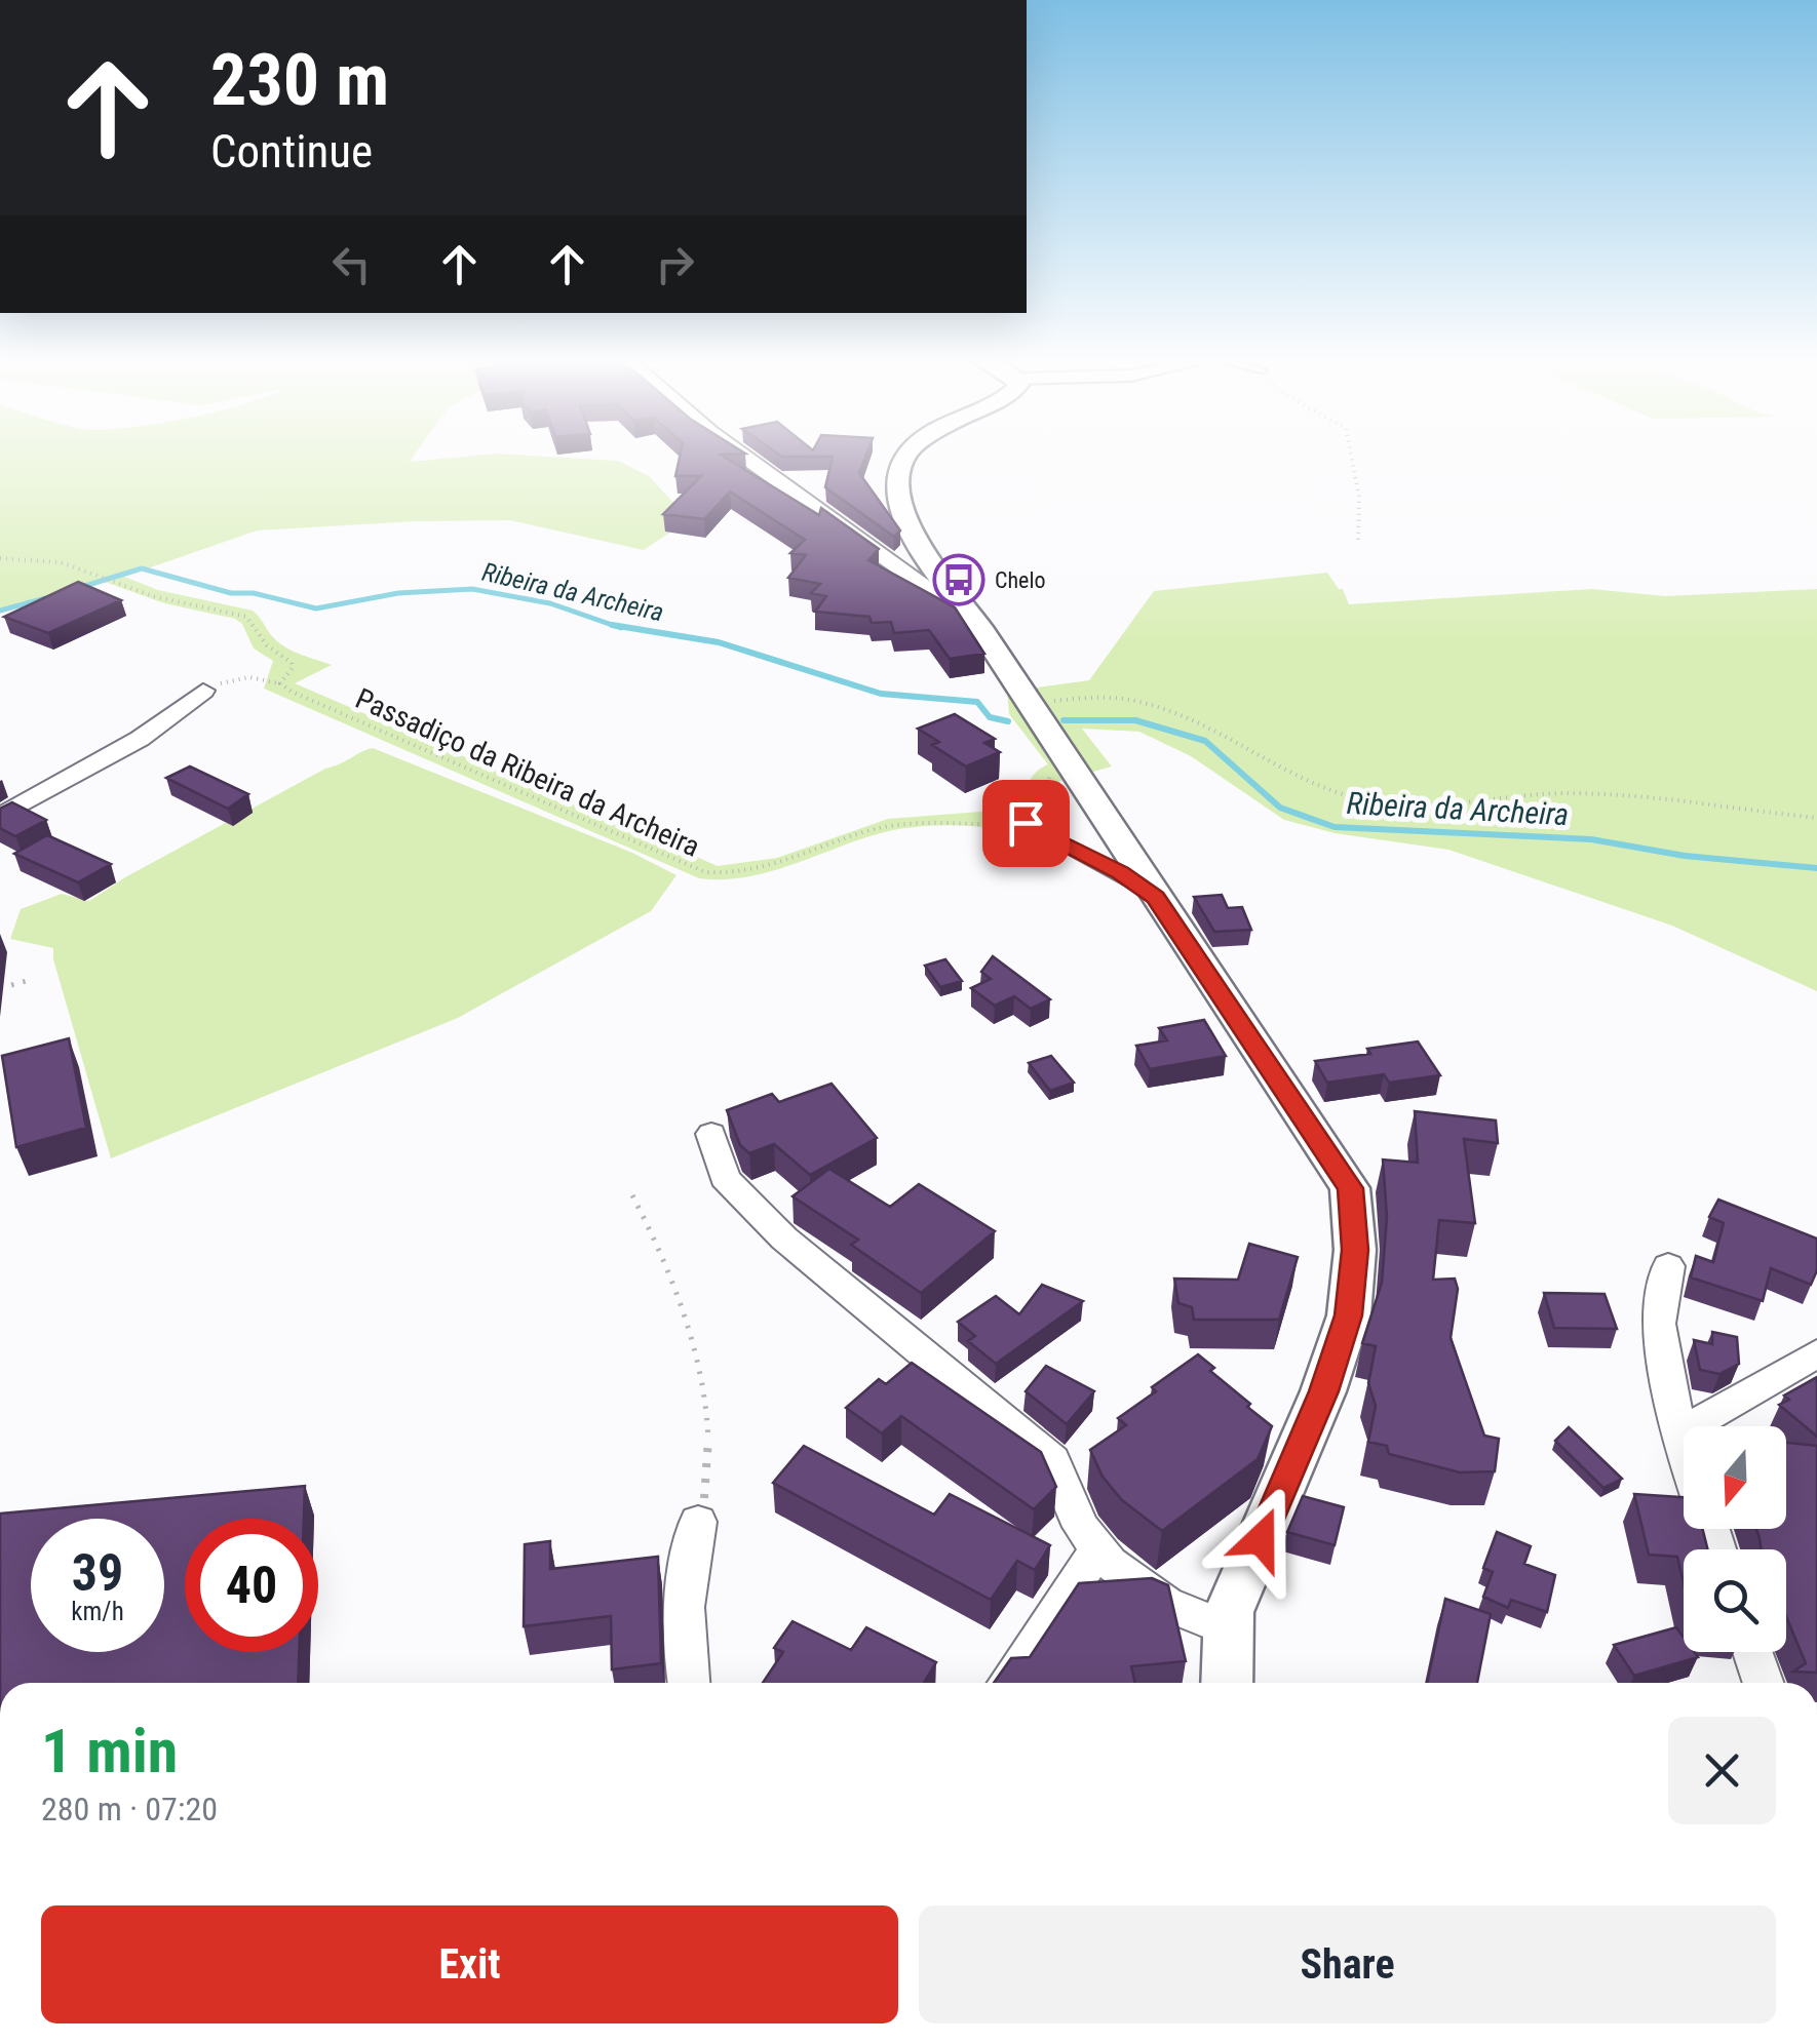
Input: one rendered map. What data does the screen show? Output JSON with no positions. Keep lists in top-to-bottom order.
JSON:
{
  "streets": {
    "path": ["Passadiço da Ribeira da Archeira"]
  },
  "water": ["Ribeira da Archeira"],
  "places": {
    "bus stop": ["Chelo"]
  },
  "north": "bottom",
  "page": {
    "turn": ["230 m", "Continue"],
    "speed": "39 km/h",
    "limit": "40",
    "heading": ["1 min", "280 m · 07:20"],
    "buttons": ["Exit", "Share"]
  }
}
